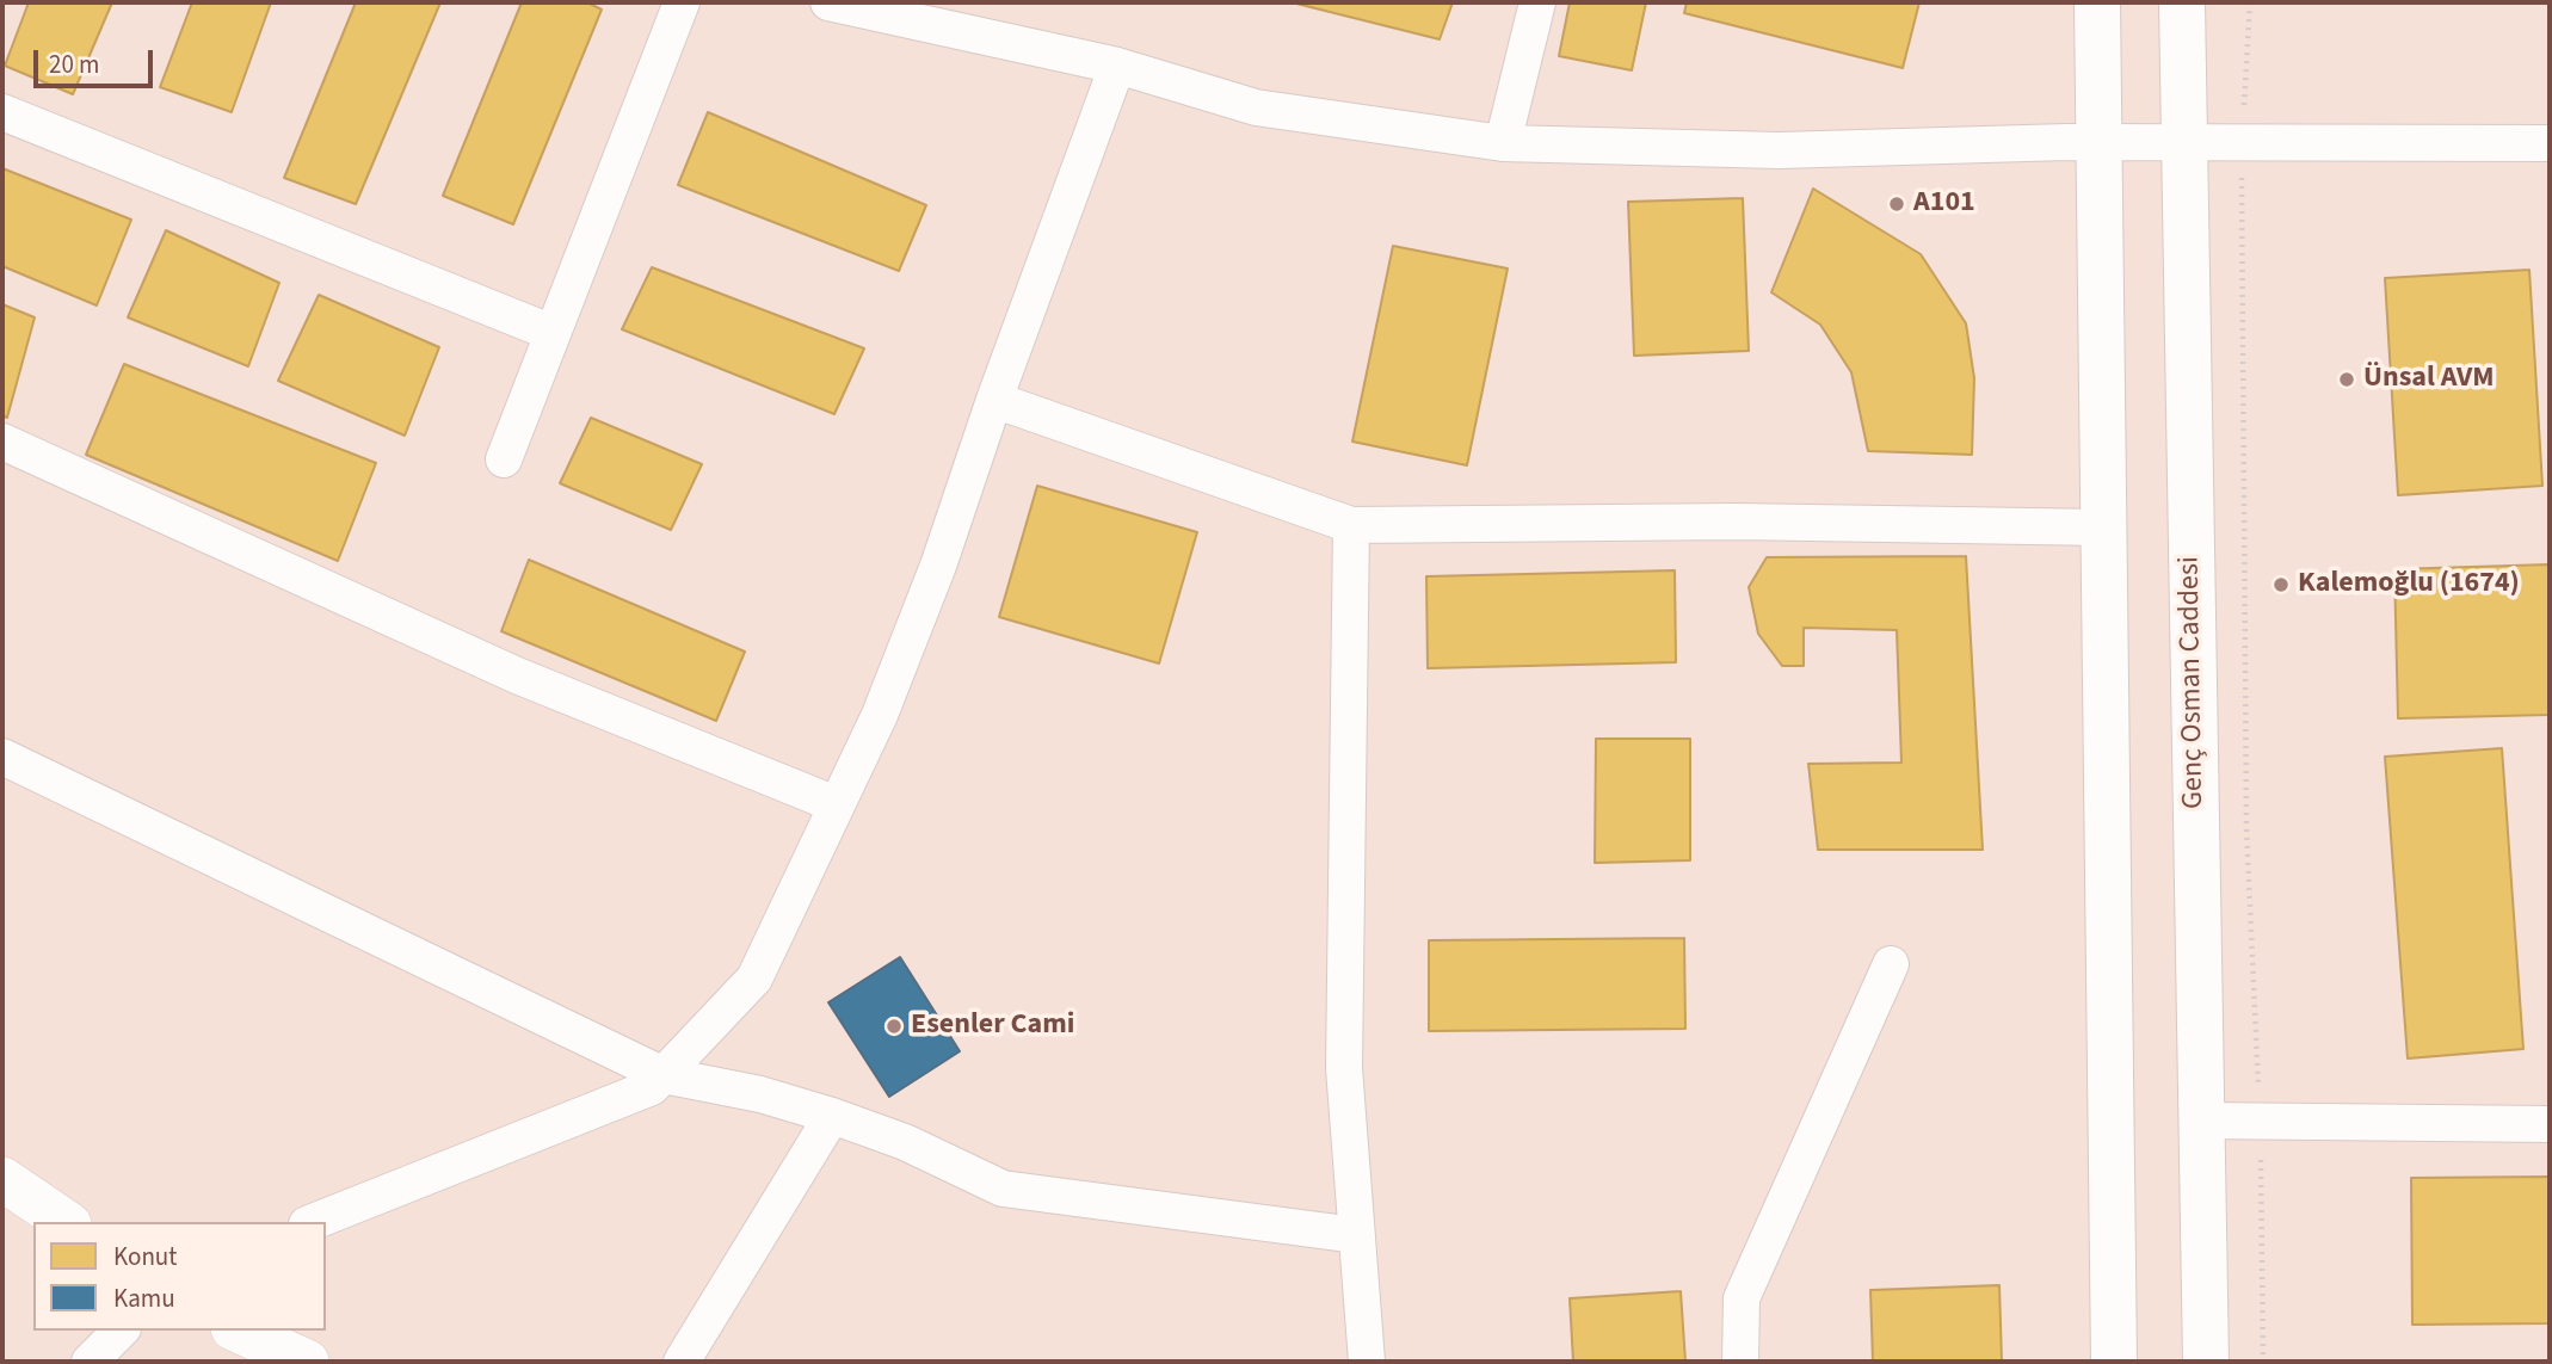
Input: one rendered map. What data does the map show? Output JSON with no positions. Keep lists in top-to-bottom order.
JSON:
{
  "streets": {
    "main road": ["Genç Osman Caddesi"]
  },
  "places": [
    "A101",
    "Ünsal AVM",
    "Kalemoğlu (1674)",
    "Esenler Cami"
  ],
  "legend": ["Konut", "Kamu"],
  "scale_bar": "20 m"
}
